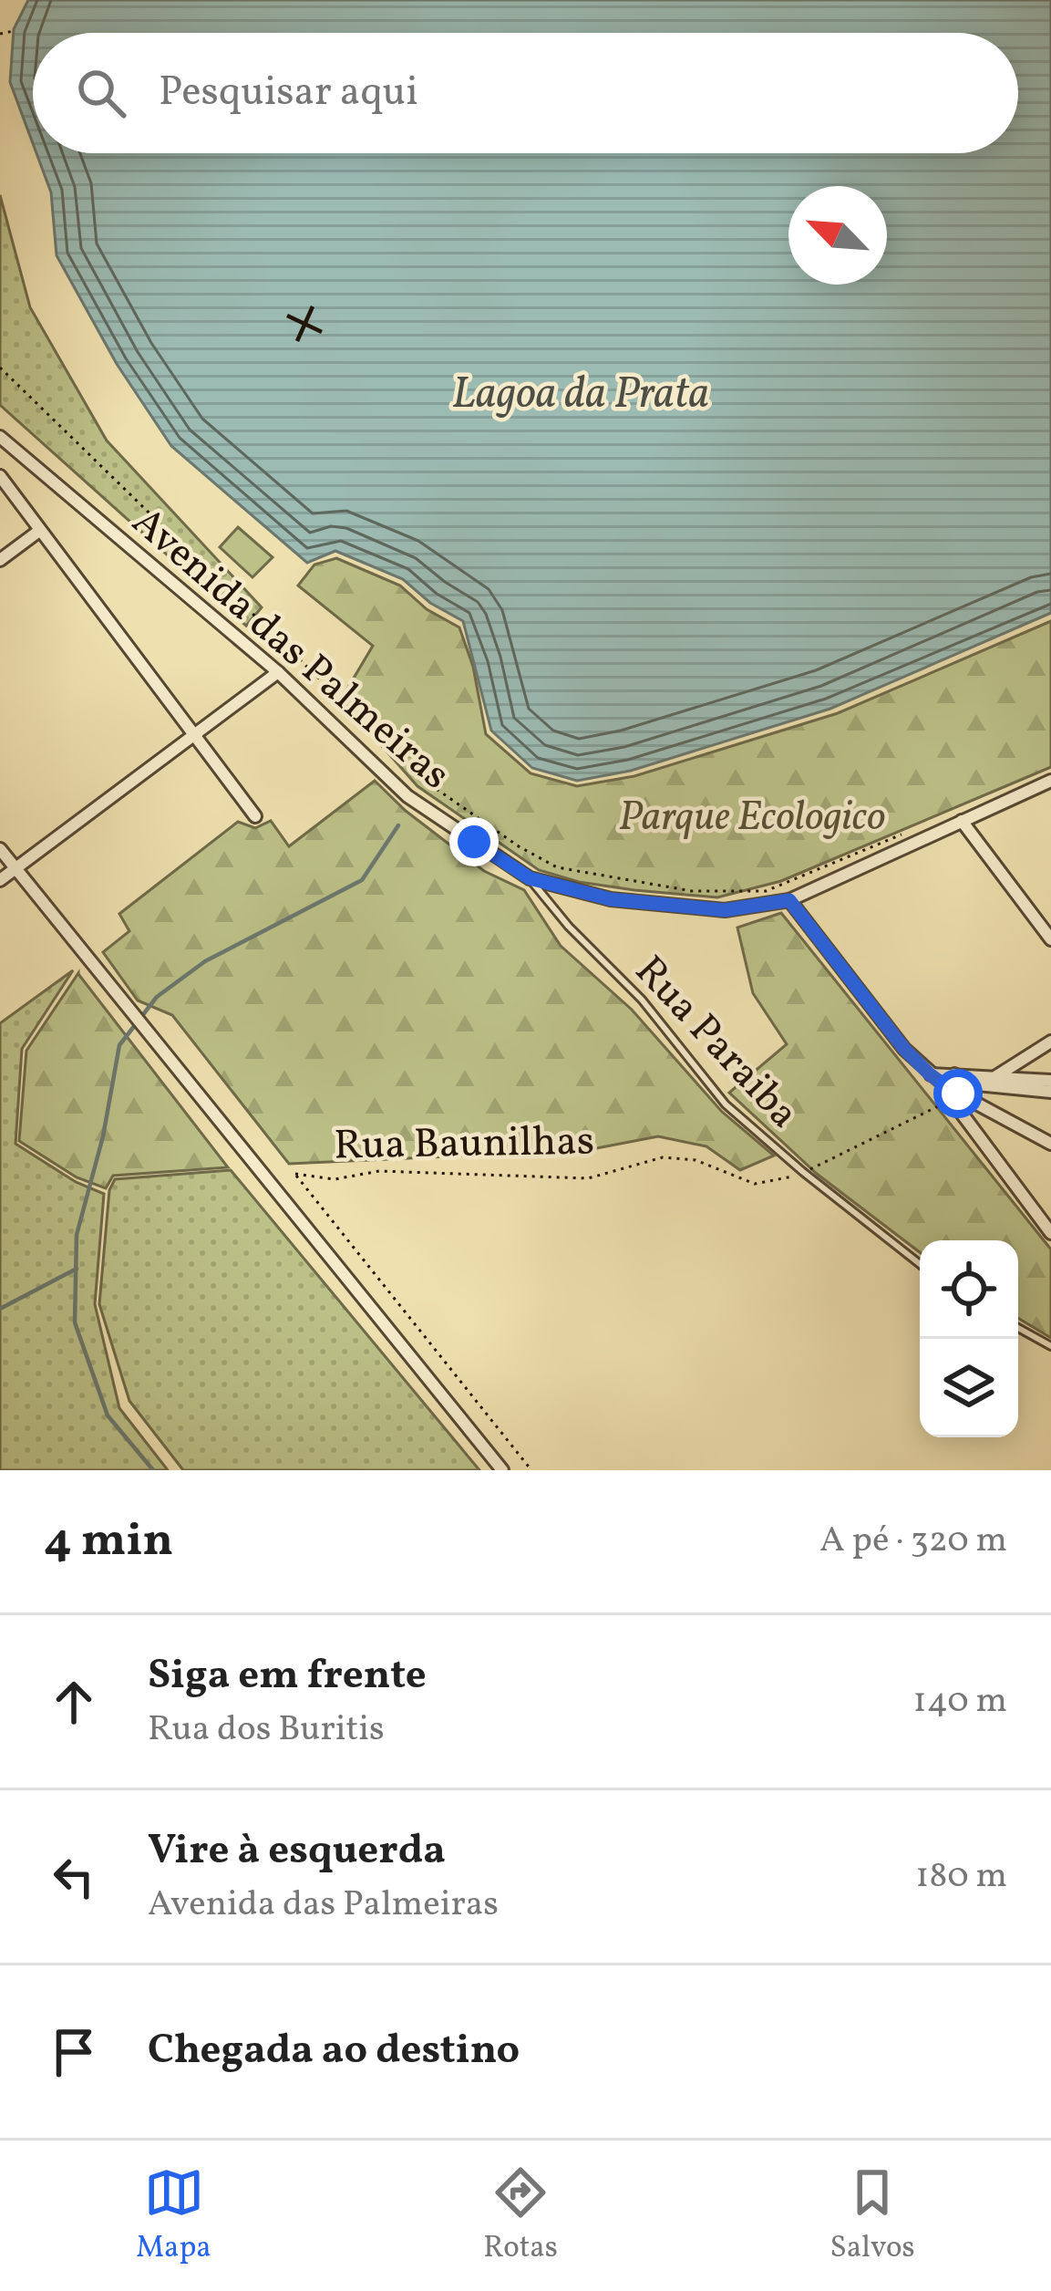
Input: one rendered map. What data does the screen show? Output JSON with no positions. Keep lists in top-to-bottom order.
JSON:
{
  "streets": {
    "street": ["Avenida das Palmeiras"],
    "lane": ["Rua Paraiba"],
    "path": ["Rua Baunilhas"]
  },
  "crossings": [
    ["Avenida das Palmeiras", "Rua Paraiba"],
    ["Rua Paraiba", "Rua Baunilhas"]
  ],
  "water": ["Lagoa da Prata"],
  "parks": ["Parque Ecologico"],
  "north": "top left",
  "page": {
    "search": "Pesquisar aqui",
    "heading": ["4 min", "A pé · 320 m"],
    "list": [
      ["Siga em frente", "Rua dos Buritis", "140 m"],
      ["Vire à esquerda", "Avenida das Palmeiras", "180 m"],
      "Chegada ao destino"
    ],
    "nav": ["Mapa", "Rotas", "Salvos"]
  }
}
